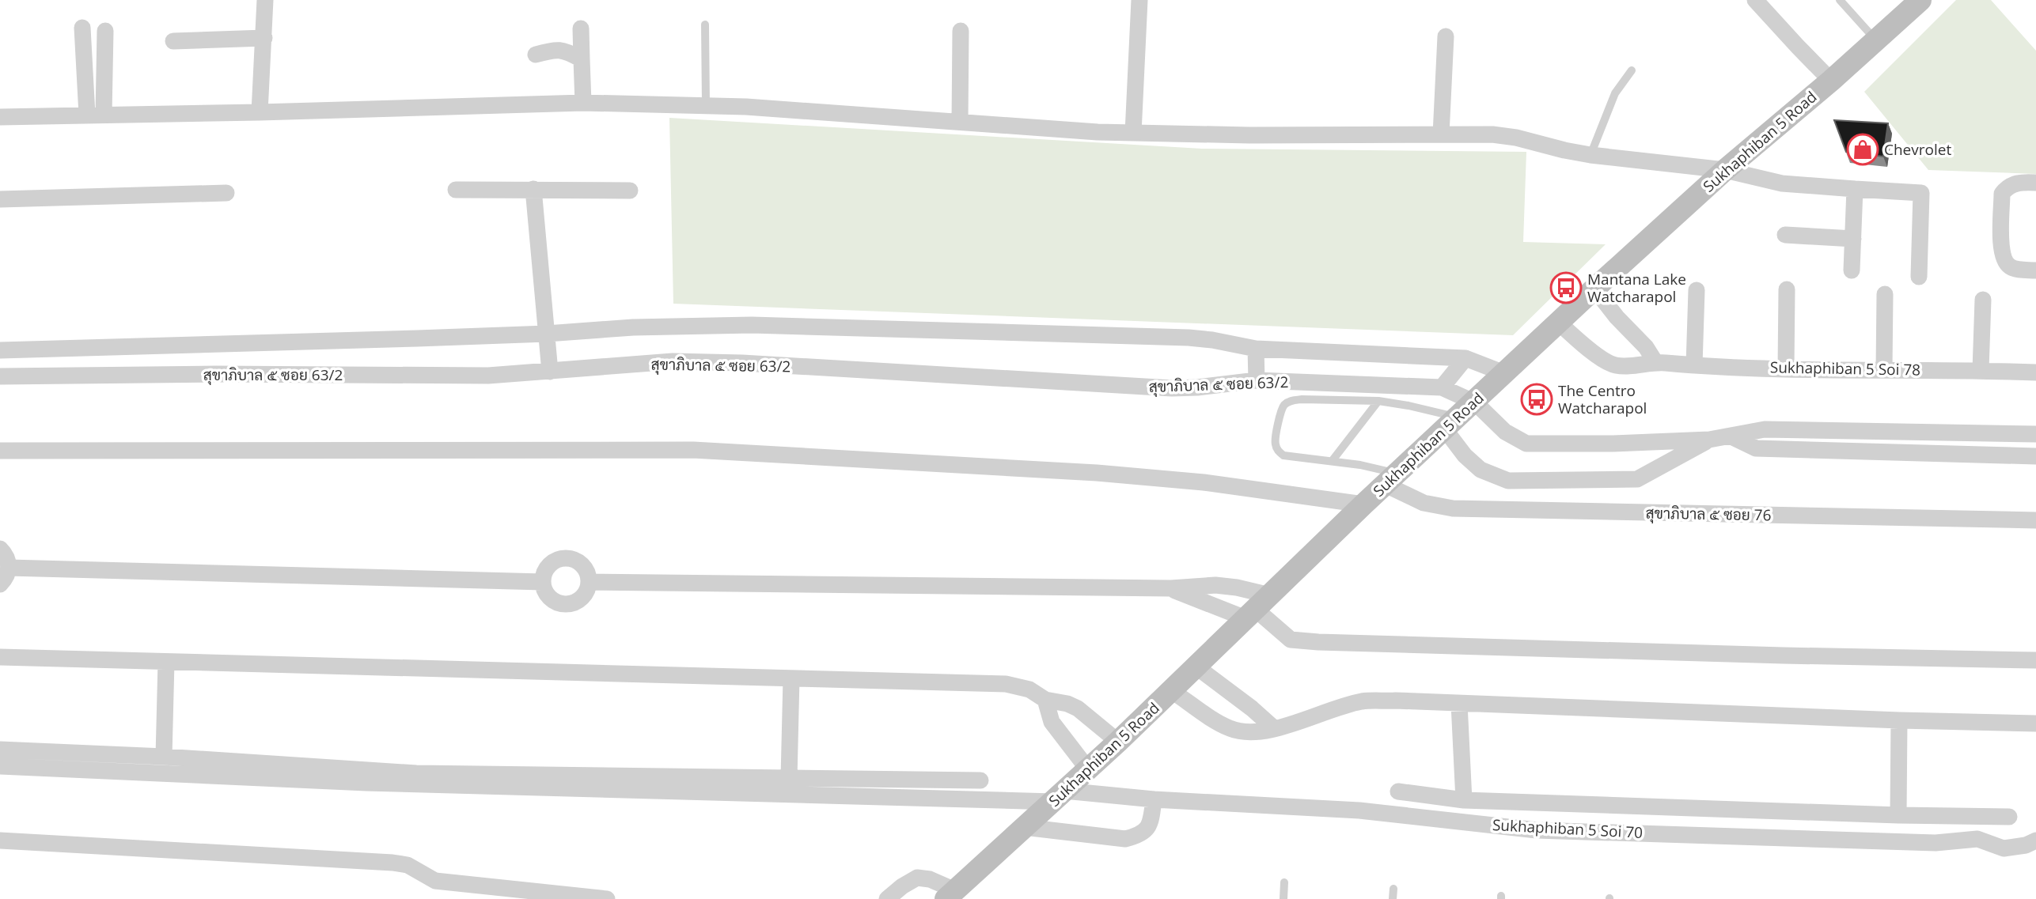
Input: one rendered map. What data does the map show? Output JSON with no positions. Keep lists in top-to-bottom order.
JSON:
{
  "streets": {
    "main road": ["Sukhaphiban 5 Road"],
    "street": [
      "สุขาภิบาล ๕ ซอย 63/2",
      "Sukhaphiban 5 Soi 78",
      "สุขาภิบาล ๕ ซอย 76",
      "Sukhaphiban 5 Soi 70"
    ]
  },
  "crossings": [
    ["Sukhaphiban 5 Road", "Sukhaphiban 5 Soi 78"],
    ["Sukhaphiban 5 Road", "สุขาภิบาล ๕ ซอย 76"],
    ["Sukhaphiban 5 Road", "Sukhaphiban 5 Soi 70"]
  ],
  "places": {
    "shop": ["Chevrolet"],
    "bus stop": ["Mantana Lake Watcharapol", "The Centro Watcharapol"]
  }
}
